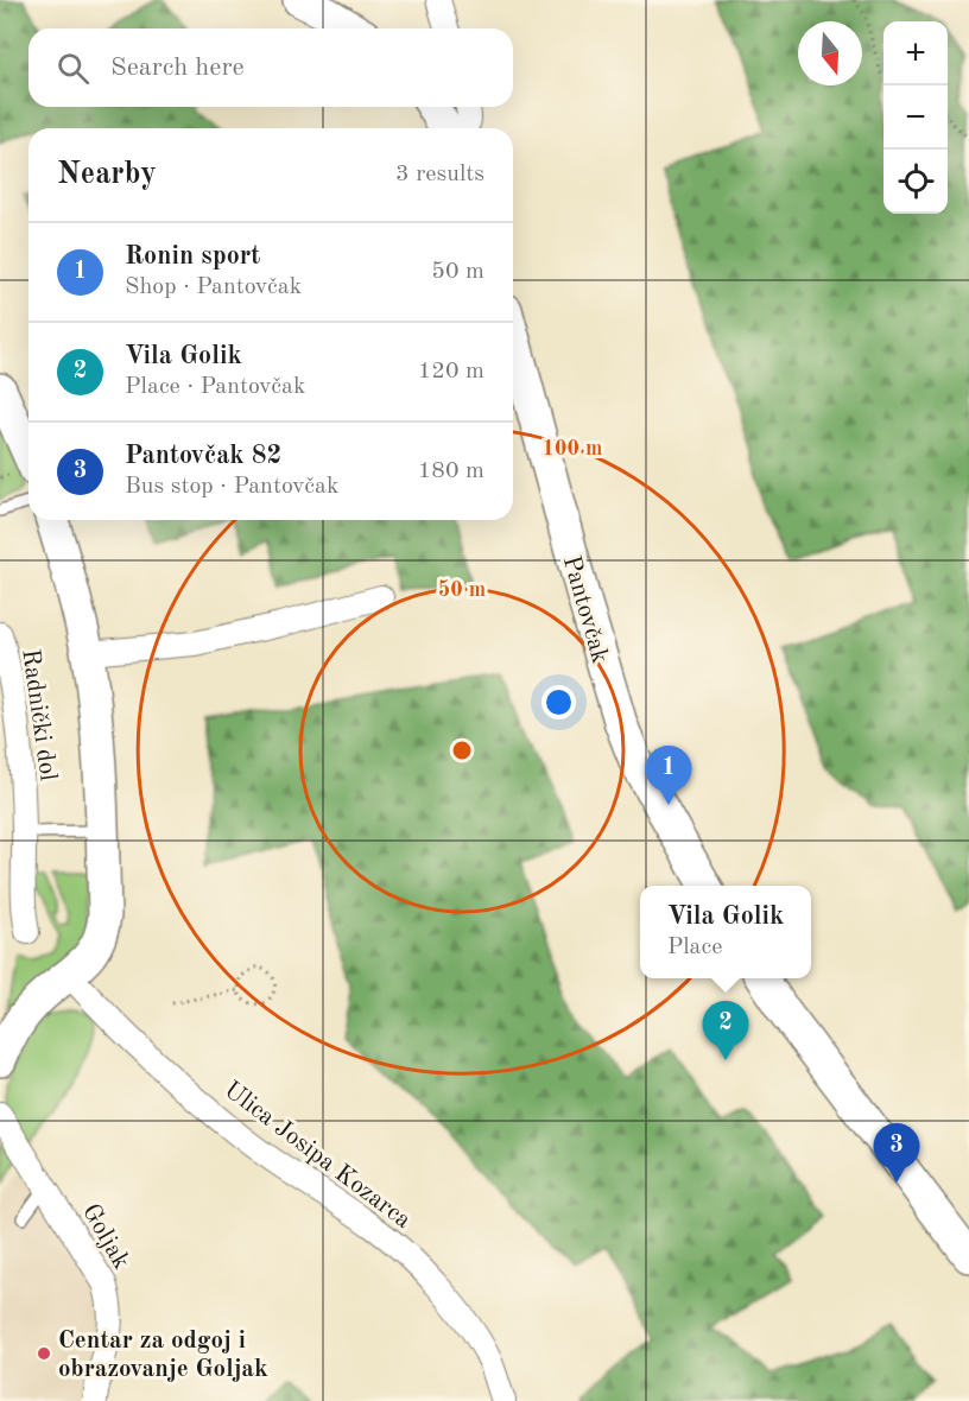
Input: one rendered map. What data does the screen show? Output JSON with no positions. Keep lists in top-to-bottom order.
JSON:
{
  "streets": {
    "main road": ["Pantovčak"],
    "street": ["Radnički dol", "Ulica Josipa Kozarca", "Goljak"]
  },
  "places": ["Centar za odgoj i obrazovanje Goljak"],
  "north": "bottom",
  "page": {
    "map_buttons": ["+", "−"],
    "search": "Search here",
    "heading": ["Nearby", "3 results"],
    "list": [
      {
        "mark": "1",
        "name": "Ronin sport",
        "note": "Shop · Pantovčak",
        "value": "50 m"
      },
      {
        "mark": "2",
        "name": "Vila Golik",
        "note": "Place · Pantovčak",
        "value": "120 m"
      },
      {
        "mark": "3",
        "name": "Pantovčak 82",
        "note": "Bus stop · Pantovčak",
        "value": "180 m"
      }
    ],
    "pins": ["1", "2", "3"],
    "popup": ["Vila Golik", "Place"]
  },
  "rings": ["100 m", "50 m"]
}
